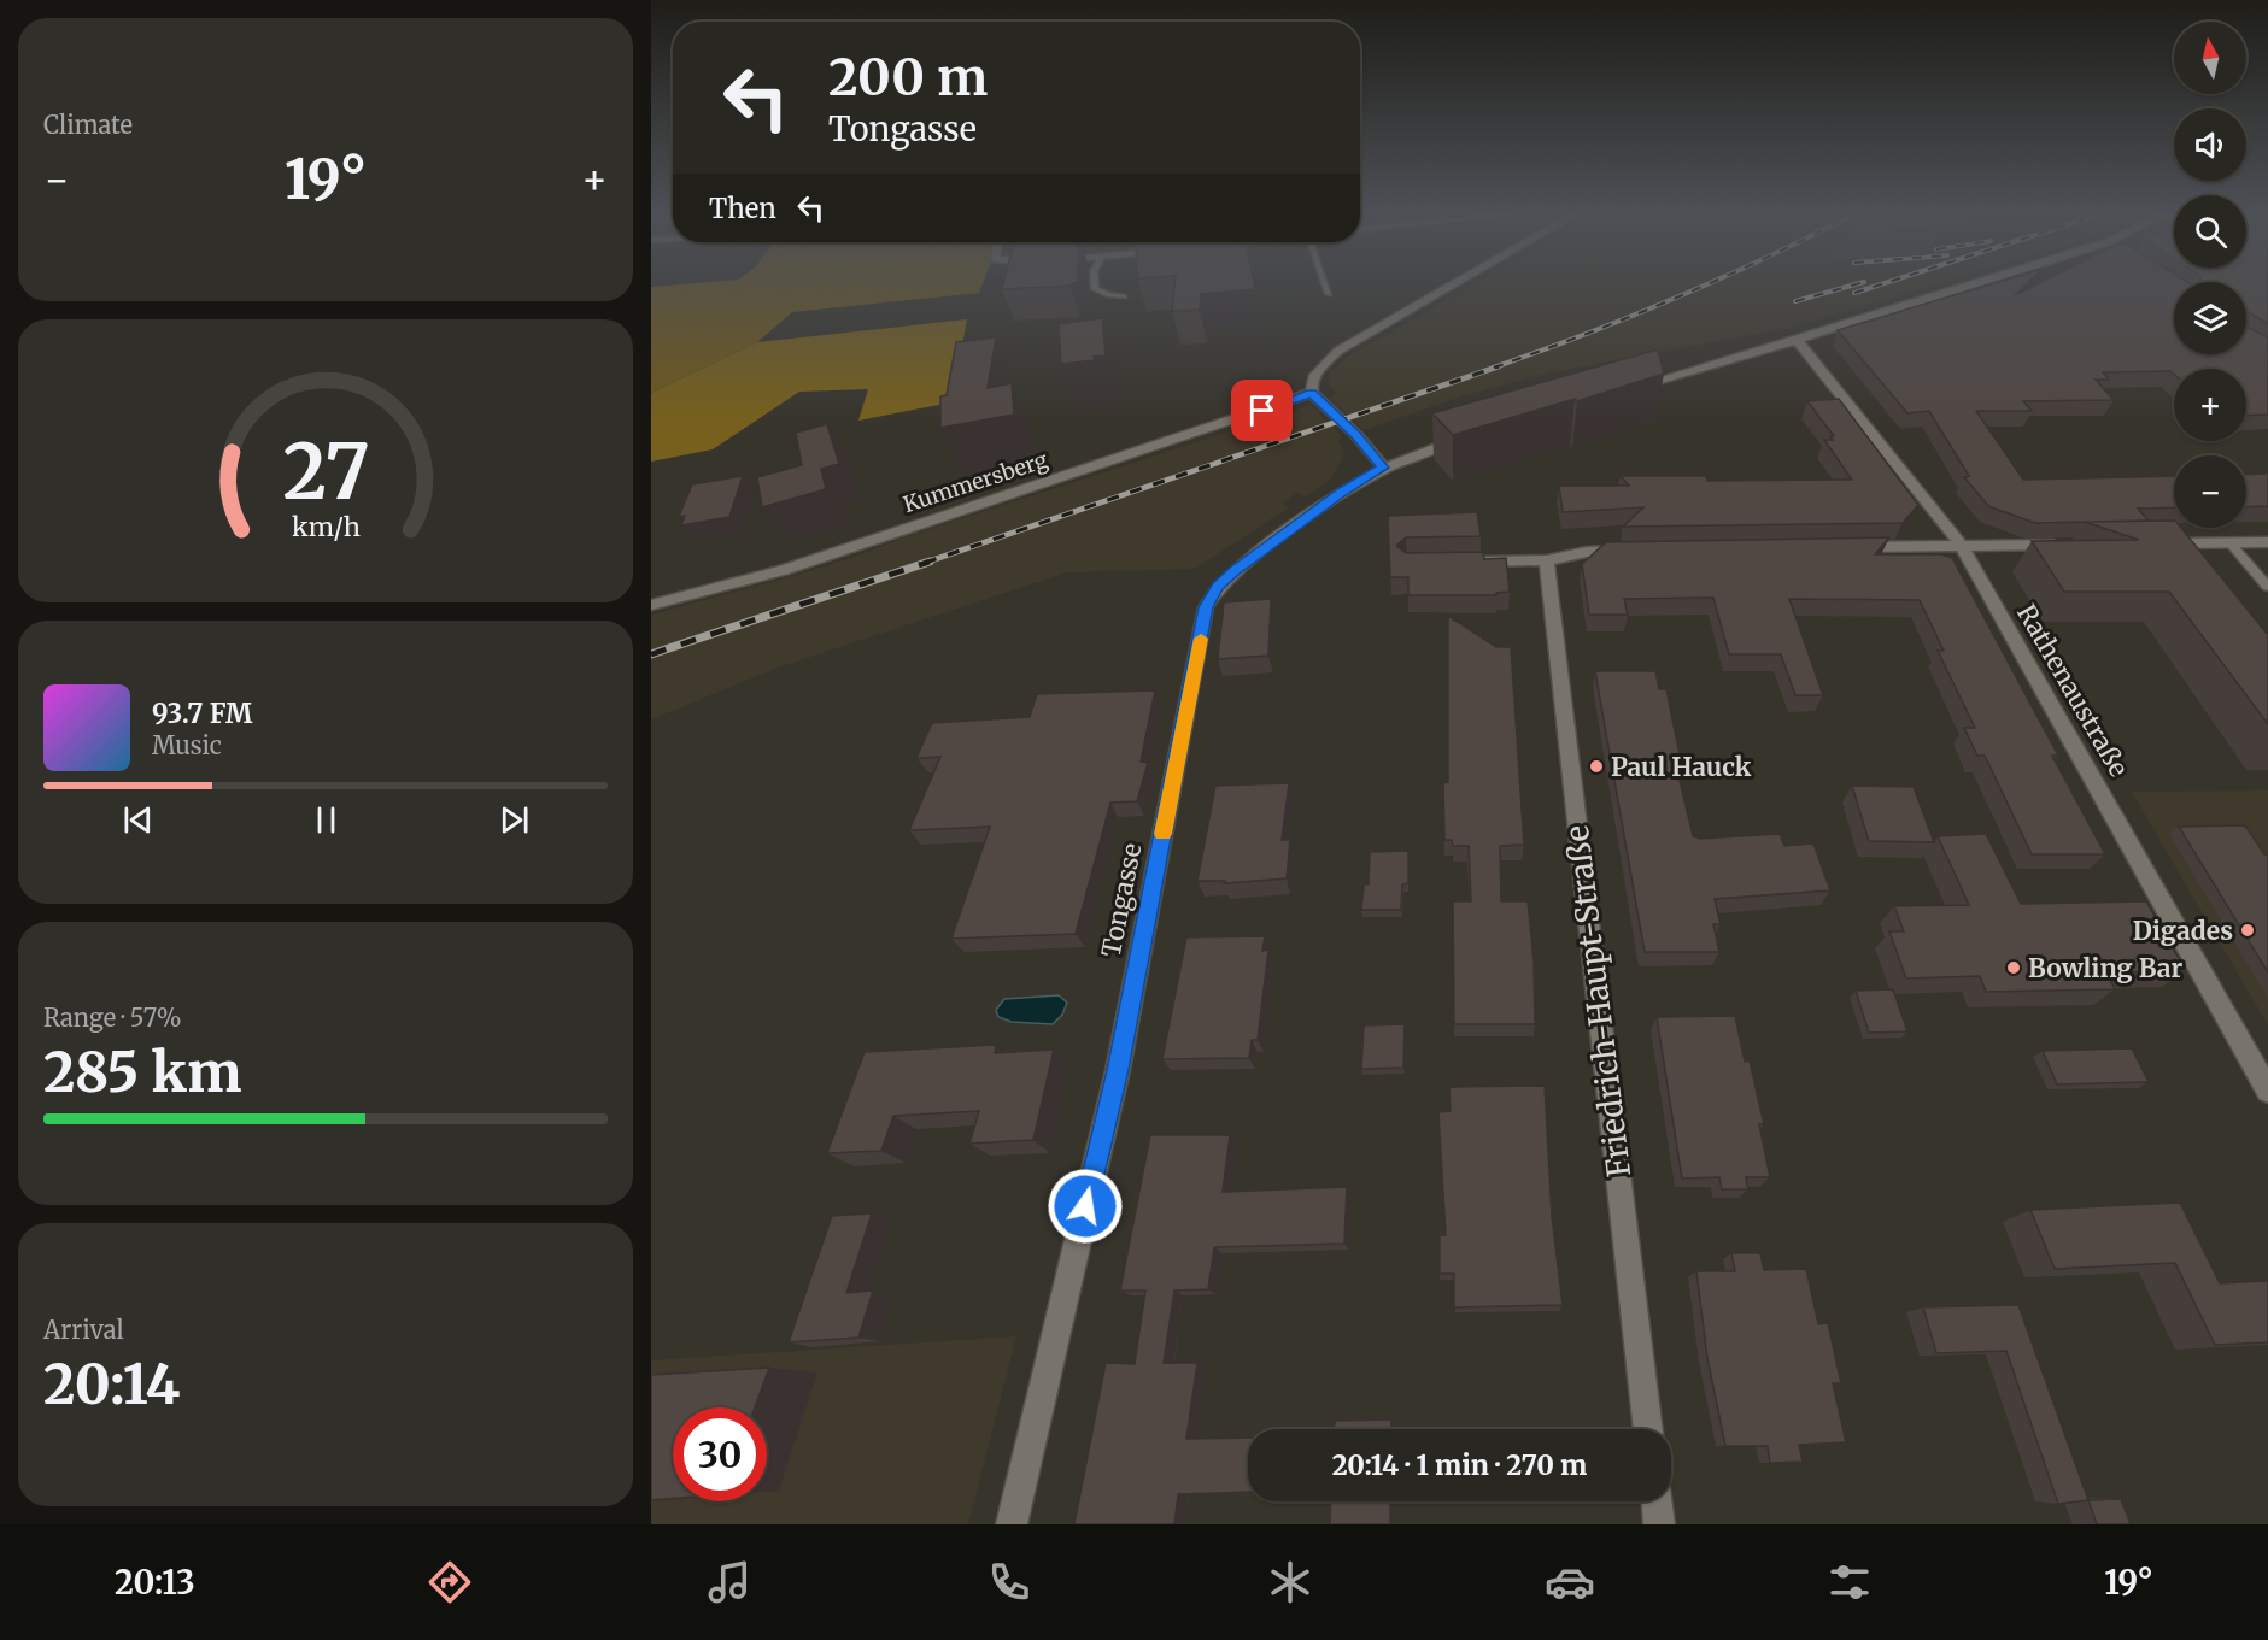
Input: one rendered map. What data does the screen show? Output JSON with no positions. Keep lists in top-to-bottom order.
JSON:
{
  "streets": {
    "street": [
      "Kummersberg",
      "Rathenaustraße",
      "Tongasse",
      "Friedrich-Haupt-Straße"
    ]
  },
  "places": ["Paul Hauck", "Digades", "Bowling Bar"],
  "north": "top",
  "page": {
    "tile": [
      "Climate",
      ["Range · 57%", "285 km"],
      ["Arrival", "20:14"]
    ],
    "map_buttons": ["+", "−"],
    "turn": ["200 m", "Tongasse"],
    "heat": ["−", "19°", "+"],
    "then": "Then",
    "song": ["93.7 FM", "Music"],
    "limit": "30",
    "trip": "20:14 · 1 min · 270 m",
    "tabs": ["20:13", "19°"],
    "gauge": ["27", "km/h"]
  }
}
